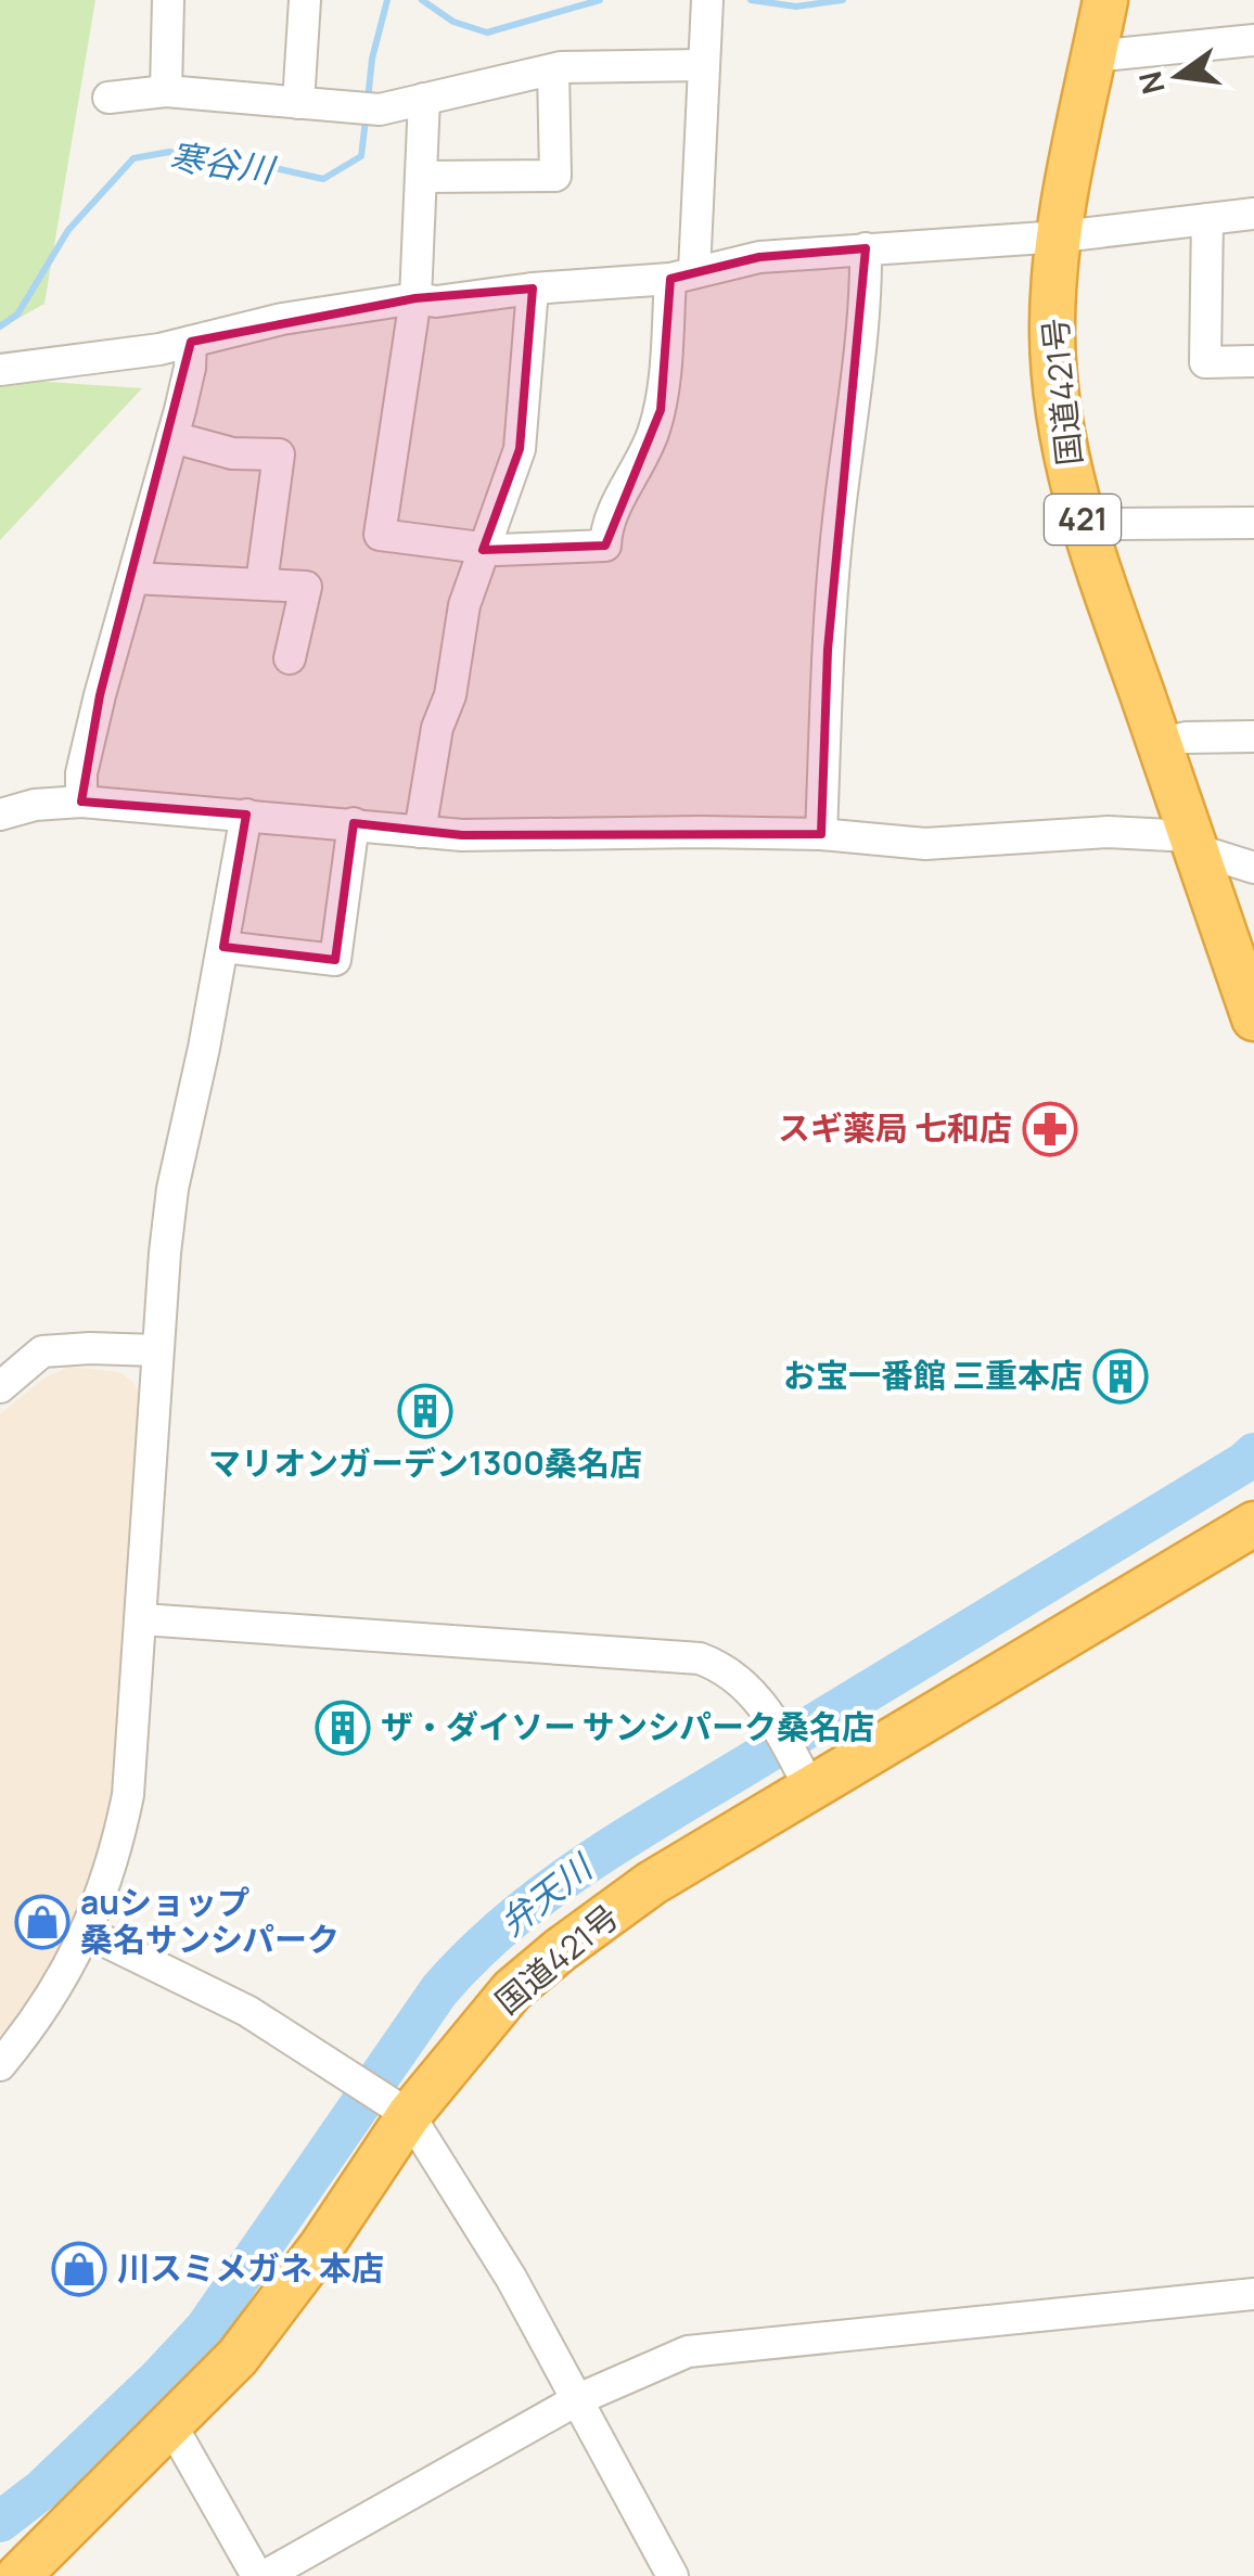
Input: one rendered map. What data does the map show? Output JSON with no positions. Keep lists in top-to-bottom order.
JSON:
{
  "streets": {
    "highway": ["国道421号", "421"]
  },
  "water": ["寒谷川", "弁天川"],
  "places": {
    "pharmacy": ["スギ薬局 七和店"],
    "building": ["お宝一番館 三重本店", "マリオンガーデン1300桑名店", "ザ・ダイソー サンシパーク桑名店"],
    "shop": ["auショップ 桑名サンシパーク", "川スミメガネ 本店"]
  },
  "north": "left"
}
